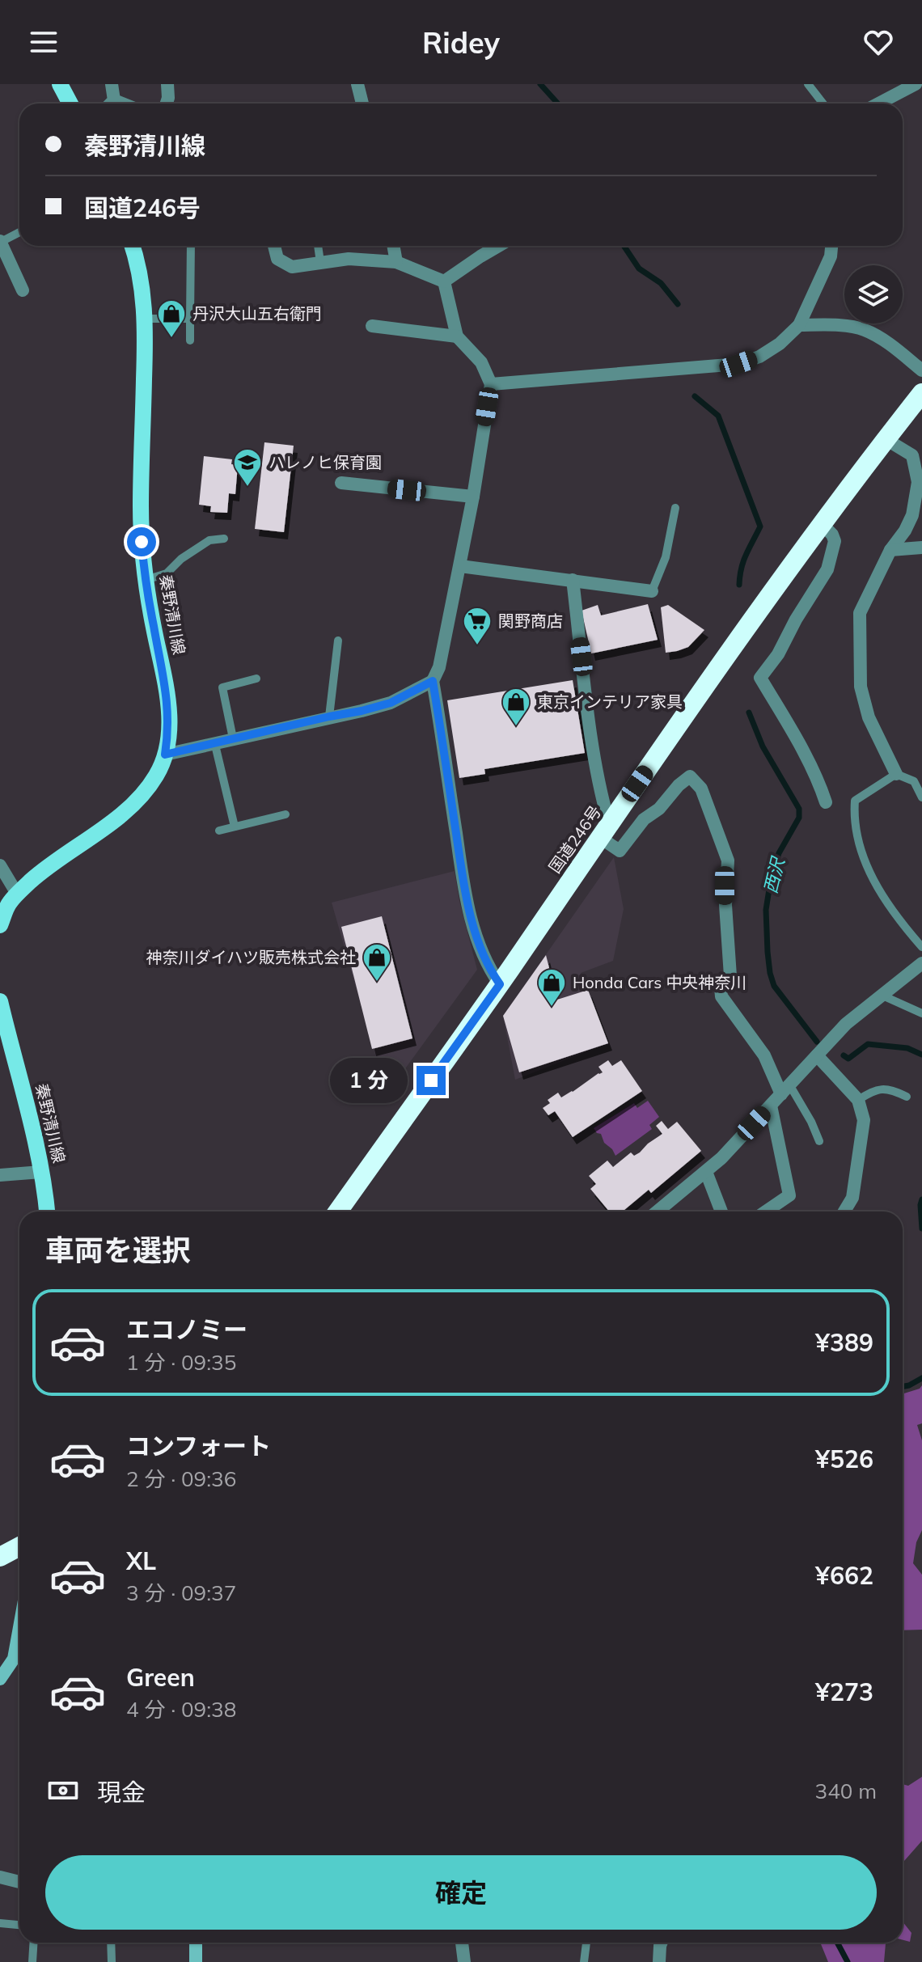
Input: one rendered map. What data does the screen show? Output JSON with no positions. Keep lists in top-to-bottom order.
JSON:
{
  "streets": {
    "highway": ["国道246号"],
    "main road": ["秦野清川線"]
  },
  "water": ["西沢"],
  "places": {
    "shop": [
      "丹沢大山五右衛門",
      "東京インテリア家具",
      "神奈川ダイハツ販売株式会社",
      "Honda Cars 中央神奈川"
    ],
    "school or university": ["ハレノヒ保育園"],
    "supermarket": ["関野商店"]
  },
  "page": {
    "header": "Ridey",
    "banner": ["秦野清川線", "国道246号"],
    "bubble": "1 分",
    "heading": "車両を選択",
    "list": [
      {
        "name": "エコノミー",
        "note": "1 分 · 09:35",
        "value": "¥389"
      },
      {
        "name": "コンフォート",
        "note": "2 分 · 09:36",
        "value": "¥526"
      },
      {
        "name": "XL",
        "note": "3 分 · 09:37",
        "value": "¥662"
      },
      {
        "name": "Green",
        "note": "4 分 · 09:38",
        "value": "¥273"
      }
    ],
    "pay": ["現金", "340 m"],
    "buttons": "確定"
  }
}
